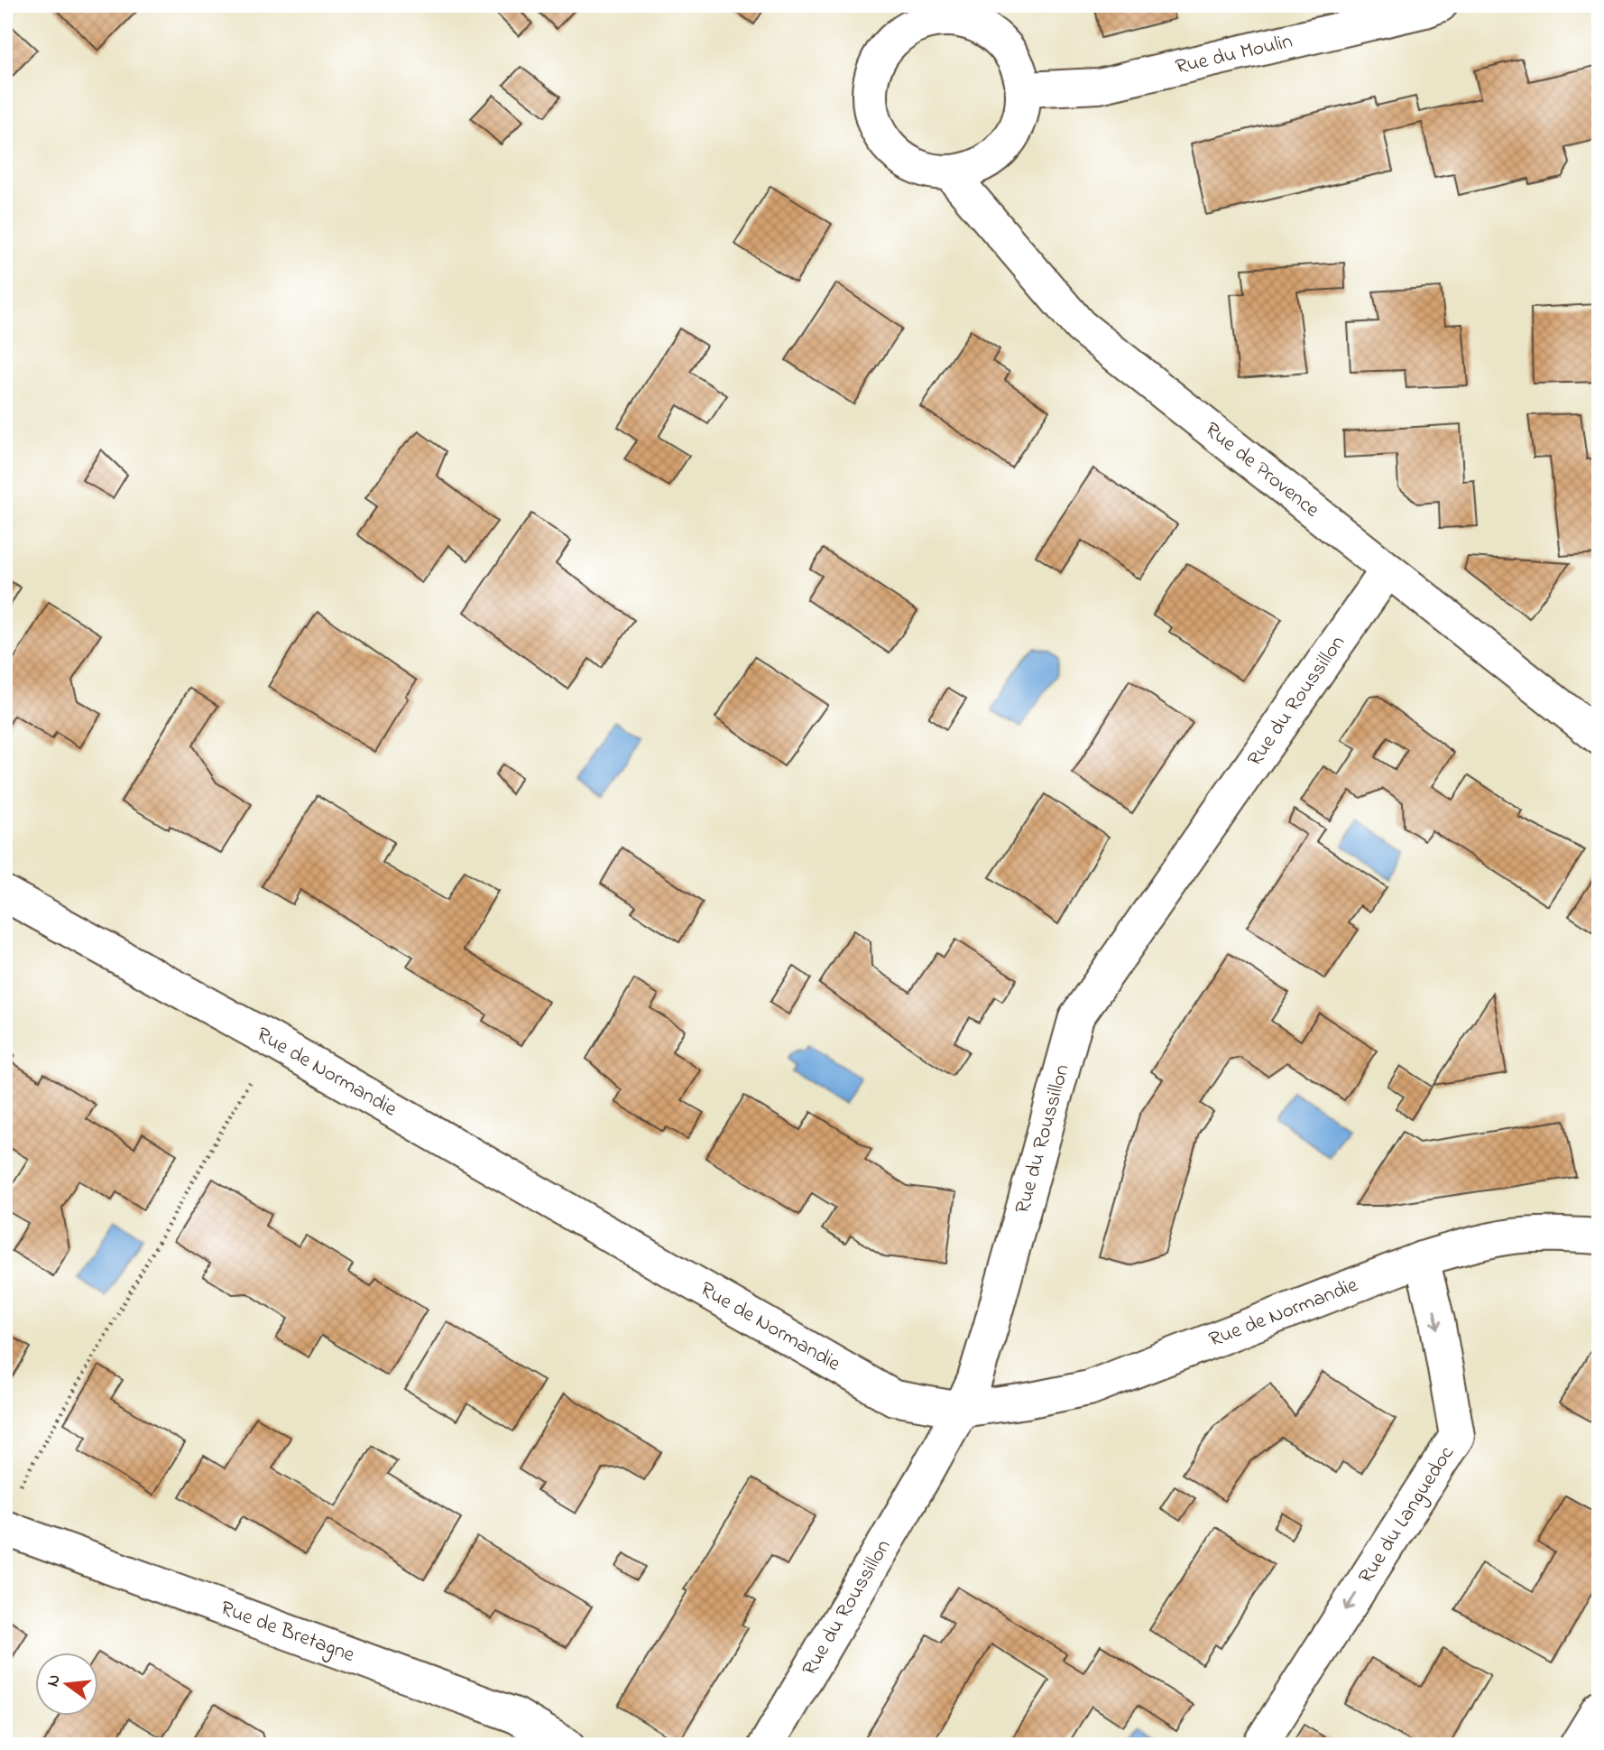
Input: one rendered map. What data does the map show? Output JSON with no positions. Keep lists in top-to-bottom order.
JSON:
{
  "streets": {
    "street": [
      "Rue du Moulin",
      "Rue de Provence",
      "Rue du Roussillon",
      "Rue de Normandie",
      "Rue du Languedoc",
      "Rue de Bretagne"
    ]
  },
  "crossings": [
    ["Rue du Moulin", "Rue de Provence"],
    ["Rue de Provence", "Rue du Roussillon"],
    ["Rue du Roussillon", "Rue de Normandie"],
    ["Rue de Normandie", "Rue du Languedoc"]
  ],
  "one_way": ["Rue du Languedoc"],
  "north": "left"
}
